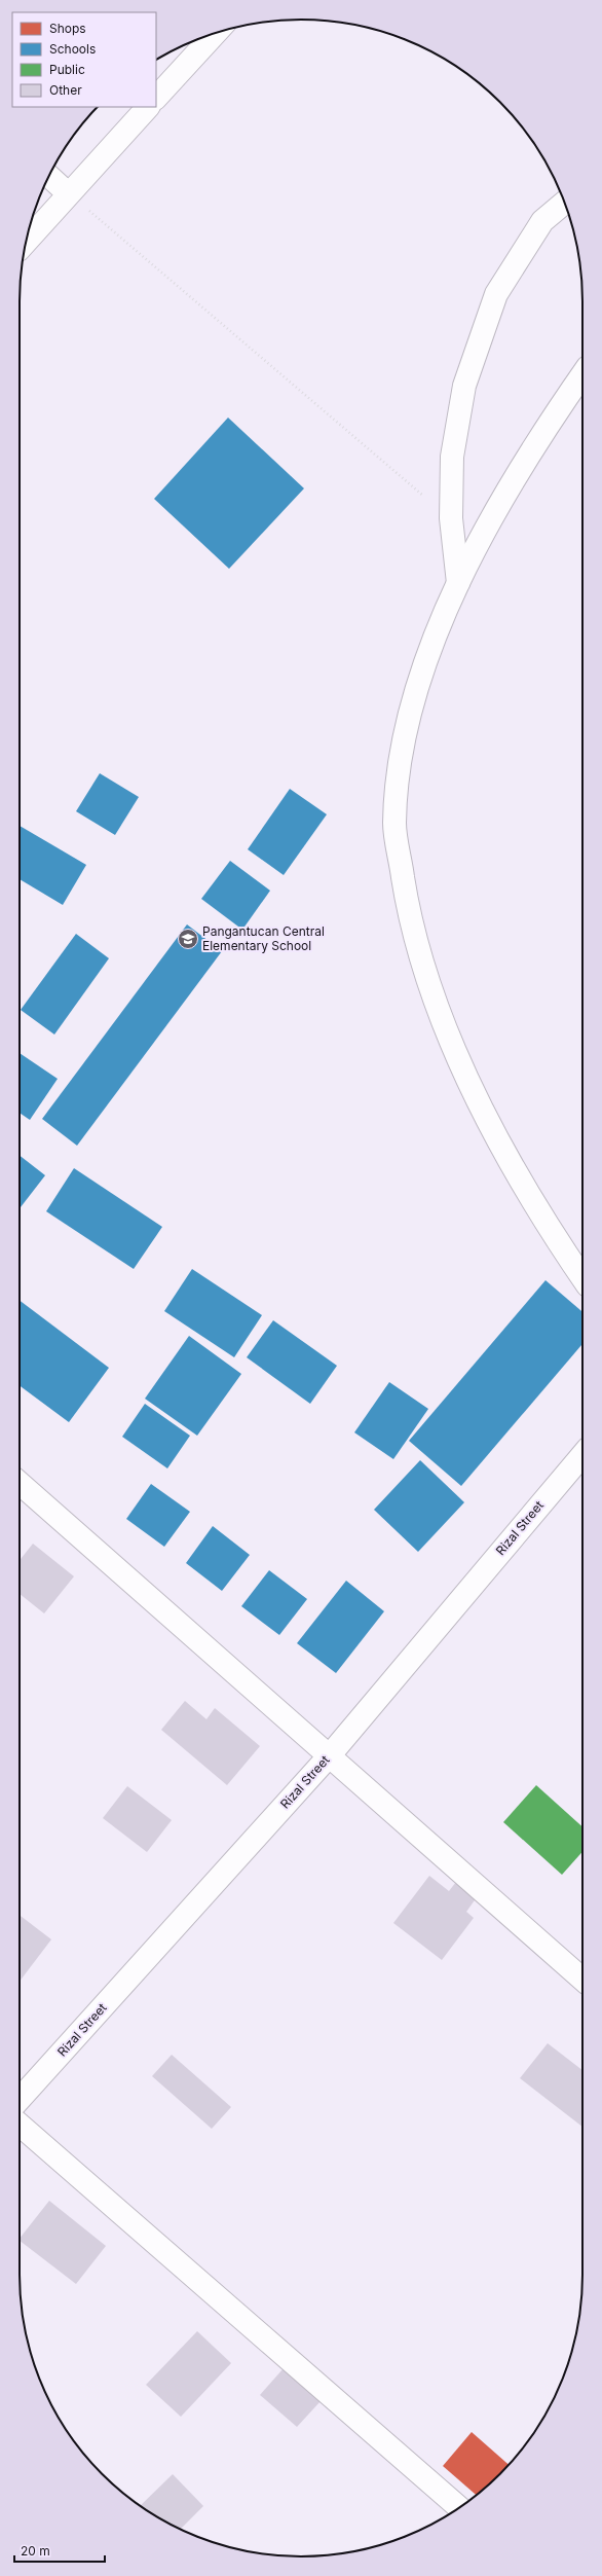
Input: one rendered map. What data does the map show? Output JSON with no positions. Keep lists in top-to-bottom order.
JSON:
{
  "streets": {
    "street": ["Rizal Street"]
  },
  "places": {
    "school or university": ["Pangantucan Central Elementary School"]
  },
  "legend": [
    "Shops",
    "Schools",
    "Public",
    "Other"
  ],
  "scale_bar": "20 m"
}
